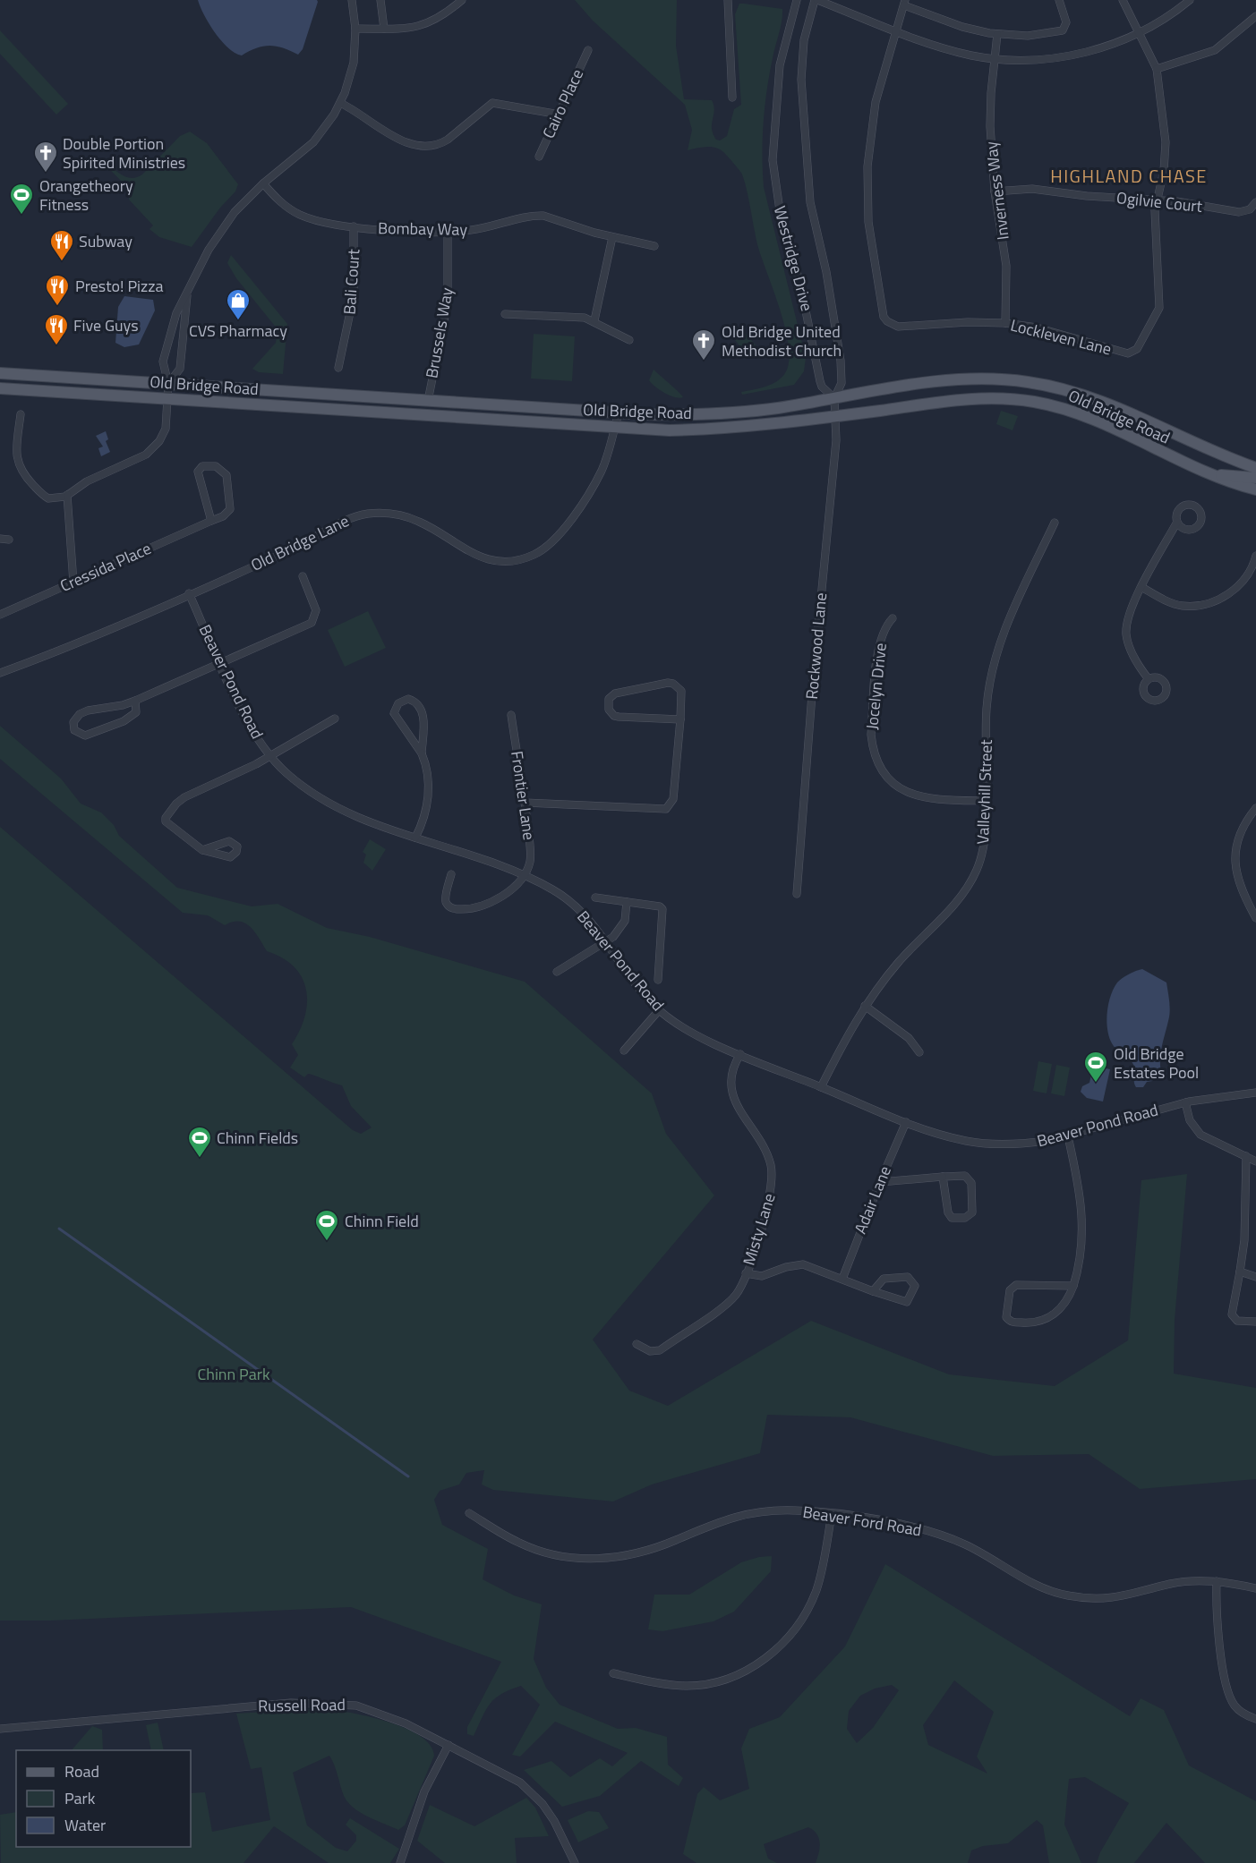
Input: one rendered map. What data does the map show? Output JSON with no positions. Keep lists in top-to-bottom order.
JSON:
{
  "streets": {
    "main road": ["Old Bridge Road"],
    "street": [
      "Cairo Place",
      "Inverness Way",
      "Ogilvie Court",
      "Bombay Way",
      "Westridge Drive",
      "Bali Court",
      "Brussels Way",
      "Lockleven Lane",
      "Old Bridge Lane",
      "Cressida Place",
      "Rockwood Lane",
      "Beaver Pond Road",
      "Jocelyn Drive",
      "Valleyhill Street",
      "Frontier Lane",
      "Adair Lane",
      "Misty Lane",
      "Beaver Ford Road",
      "Russell Road"
    ]
  },
  "crossings": [
    ["Inverness Way", "Ogilvie Court"],
    ["Inverness Way", "Lockleven Lane"],
    ["Ogilvie Court", "Lockleven Lane"],
    ["Bombay Way", "Bali Court"],
    ["Bombay Way", "Brussels Way"],
    ["Westridge Drive", "Old Bridge Road"],
    ["Westridge Drive", "Rockwood Lane"],
    ["Brussels Way", "Old Bridge Road"],
    ["Old Bridge Road", "Old Bridge Lane"],
    ["Old Bridge Road", "Rockwood Lane"],
    ["Old Bridge Lane", "Beaver Pond Road"],
    ["Beaver Pond Road", "Valleyhill Street"],
    ["Beaver Pond Road", "Frontier Lane"],
    ["Beaver Pond Road", "Adair Lane"],
    ["Beaver Pond Road", "Misty Lane"],
    ["Jocelyn Drive", "Valleyhill Street"]
  ],
  "districts": ["HIGHLAND CHASE"],
  "parks": ["Chinn Park"],
  "places": {
    "church": ["Double Portion Spirited Ministries", "Old Bridge United Methodist Church"],
    "sports": [
      "Orangetheory Fitness",
      "Old Bridge Estates Pool",
      "Chinn Fields",
      "Chinn Field"
    ],
    "restaurant": ["Subway", "Presto! Pizza", "Five Guys"],
    "shop": ["CVS Pharmacy"]
  },
  "legend": ["Road", "Park", "Water"]
}
